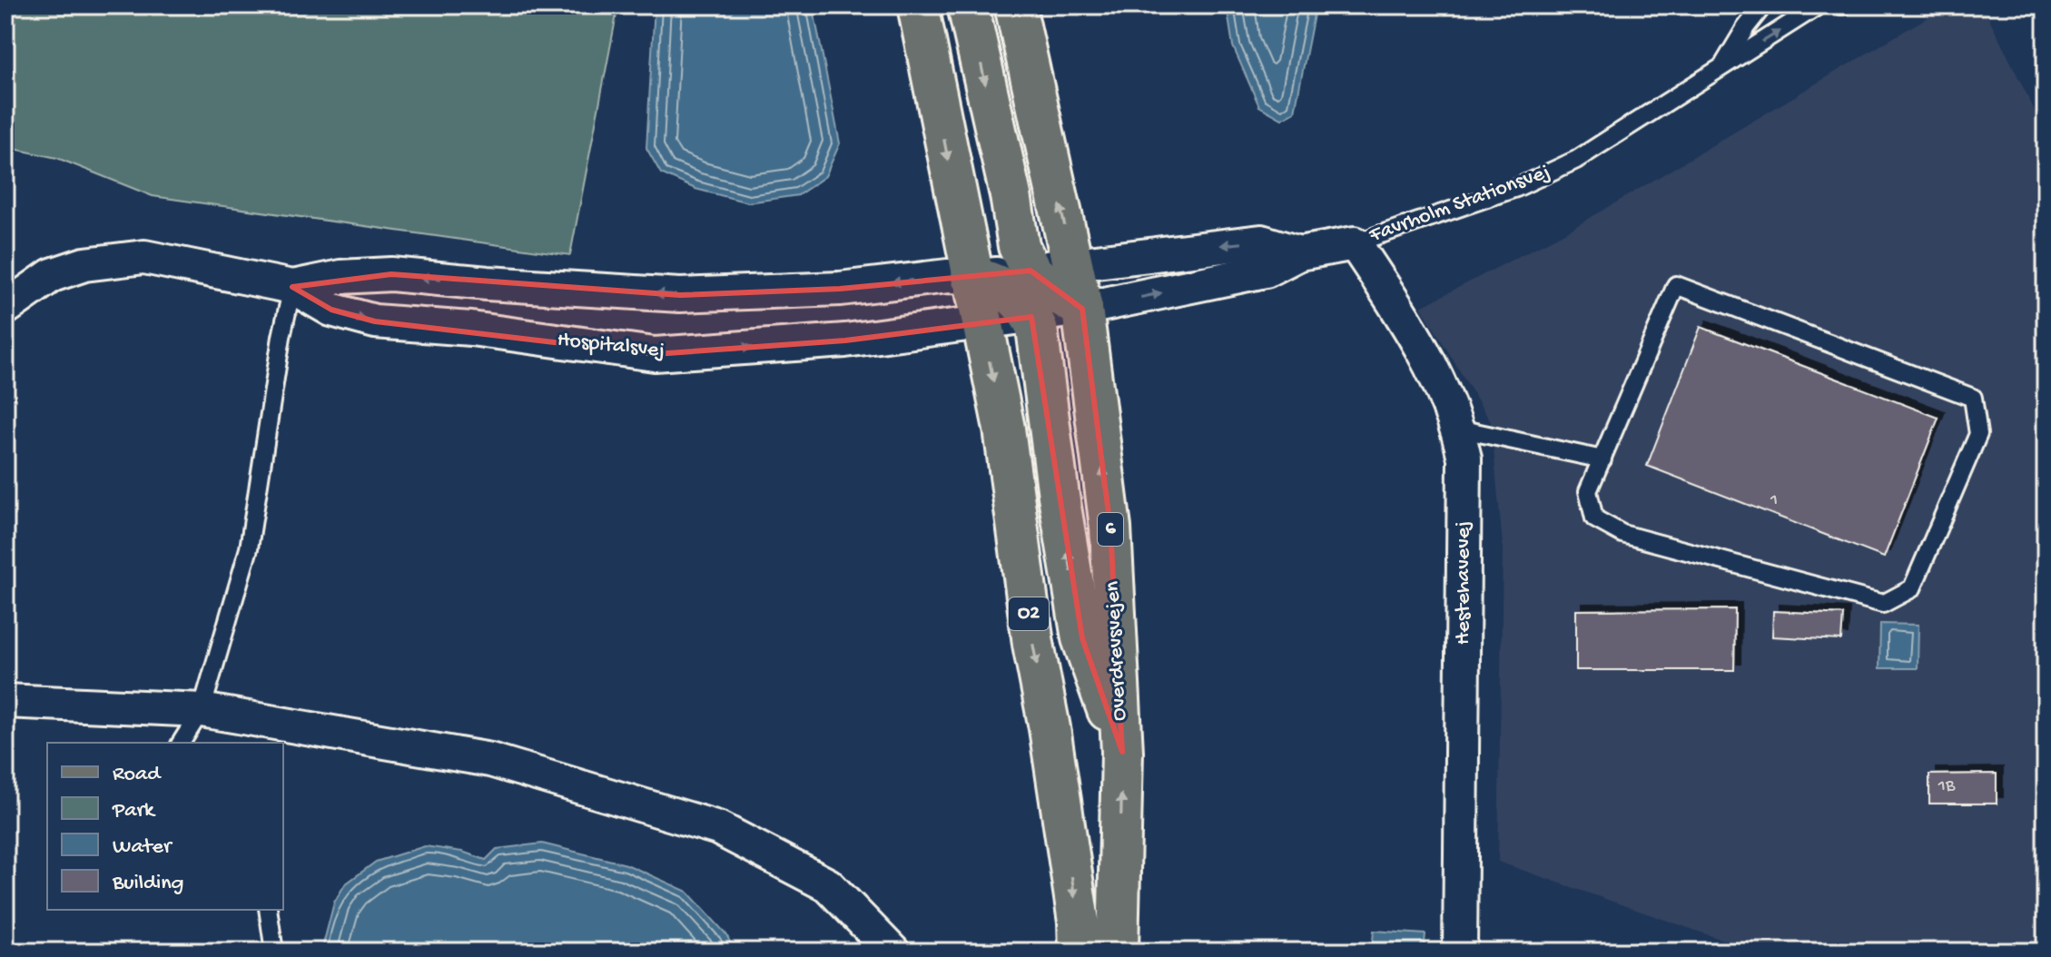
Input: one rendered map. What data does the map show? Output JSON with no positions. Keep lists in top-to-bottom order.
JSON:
{
  "streets": {
    "main road": ["6", "O2", "Overdrevsvejen"],
    "street": ["Favrholm Stationsvej", "Hospitalsvej", "Hestehavevej"]
  },
  "crossings": [
    ["Favrholm Stationsvej", "Hestehavevej"],
    ["Favrholm Stationsvej", "Overdrevsvejen"],
    ["Hospitalsvej", "O2"]
  ],
  "house_numbers": ["1", "1B"],
  "legend": [
    "Road",
    "Park",
    "Water",
    "Building"
  ]
}
